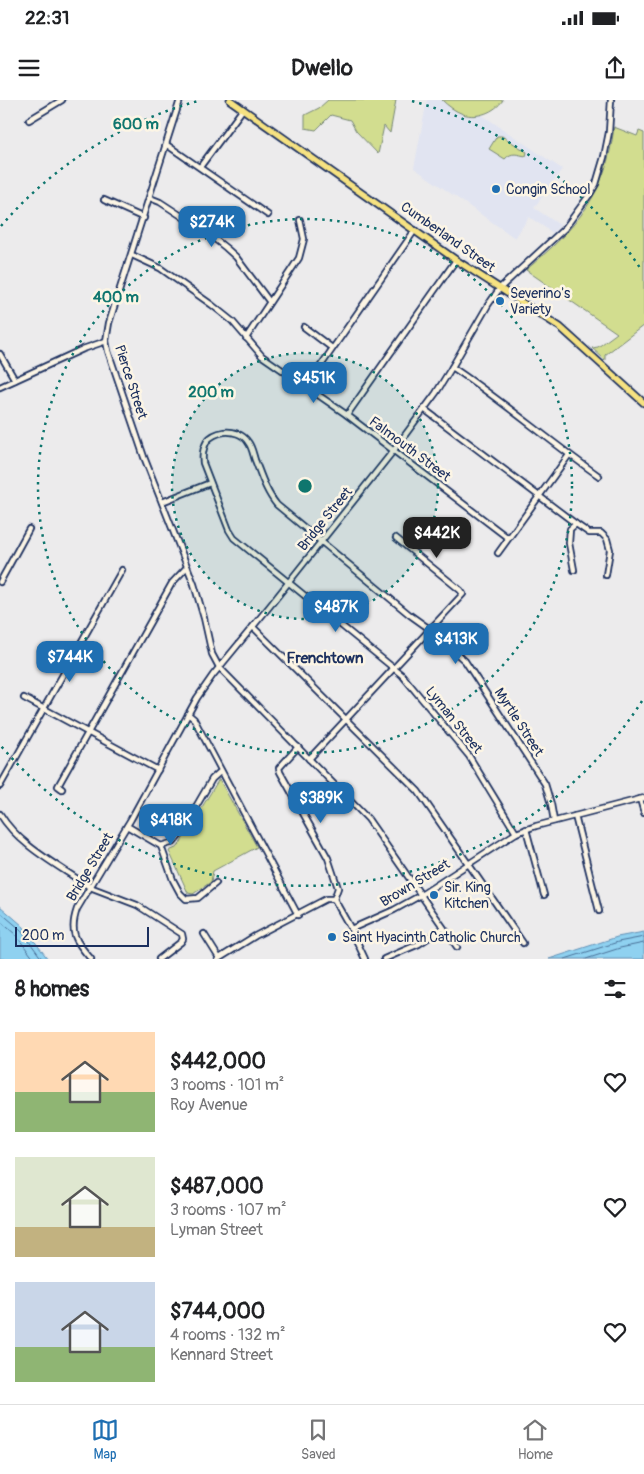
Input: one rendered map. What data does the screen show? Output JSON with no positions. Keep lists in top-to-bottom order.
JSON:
{
  "streets": {
    "main road": ["Cumberland Street"],
    "street": [
      "Pierce Street",
      "Falmouth Street",
      "Bridge Street",
      "Lyman Street",
      "Myrtle Street",
      "Brown Street"
    ]
  },
  "crossings": [
    ["Cumberland Street", "Bridge Street"],
    ["Pierce Street", "Falmouth Street"],
    ["Pierce Street", "Bridge Street"],
    ["Falmouth Street", "Bridge Street"],
    ["Bridge Street", "Lyman Street"],
    ["Bridge Street", "Myrtle Street"],
    ["Lyman Street", "Myrtle Street"],
    ["Lyman Street", "Brown Street"],
    ["Myrtle Street", "Brown Street"]
  ],
  "districts": ["Frenchtown"],
  "places": [
    "Congin School",
    "Severino's Variety",
    "Sir. King Kitchen",
    "Saint Hyacinth Catholic Church"
  ],
  "scale_bar": "200 m",
  "page": {
    "status": "22:31",
    "header": "Dwello",
    "price": [
      "$274K",
      "$451K",
      "$442K",
      "$487K",
      "$413K",
      "$744K",
      "$389K",
      "$418K"
    ],
    "scale": "200 m",
    "heading": "8 homes",
    "list": [
      {
        "name": "$442,000",
        "note": "3 rooms · 101 m² · Roy Avenue"
      },
      {
        "name": "$487,000",
        "note": "3 rooms · 107 m² · Lyman Street"
      },
      {
        "name": "$744,000",
        "note": "4 rooms · 132 m² · Kennard Street"
      }
    ],
    "tabs": ["Map", "Saved", "Home"]
  },
  "rings": ["600 m", "400 m", "200 m"]
}
